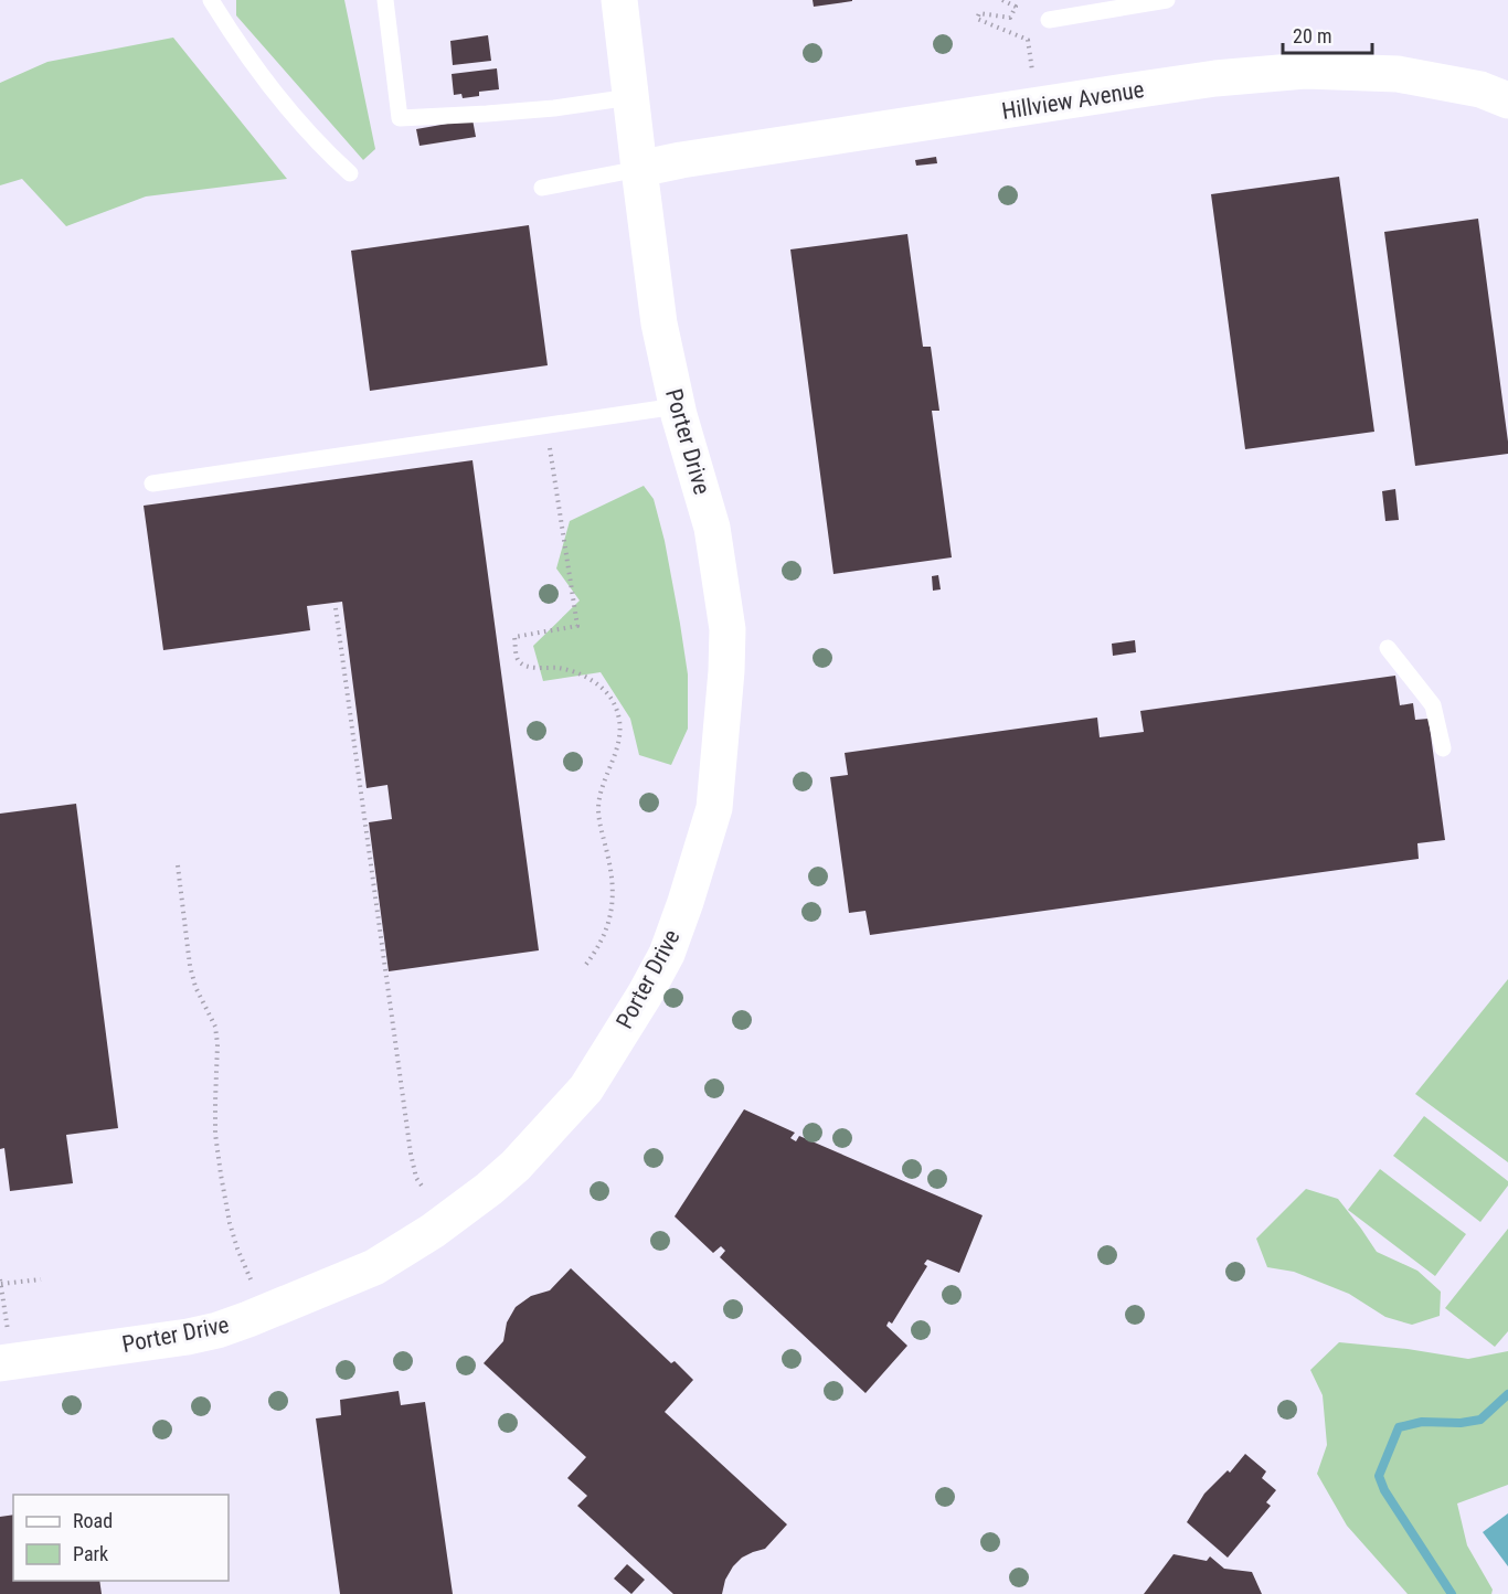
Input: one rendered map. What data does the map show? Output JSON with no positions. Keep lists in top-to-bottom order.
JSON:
{
  "streets": {
    "street": ["Hillview Avenue", "Porter Drive"]
  },
  "crossings": [
    ["Hillview Avenue", "Porter Drive"]
  ],
  "legend": ["Road", "Park"],
  "scale_bar": "20 m"
}
